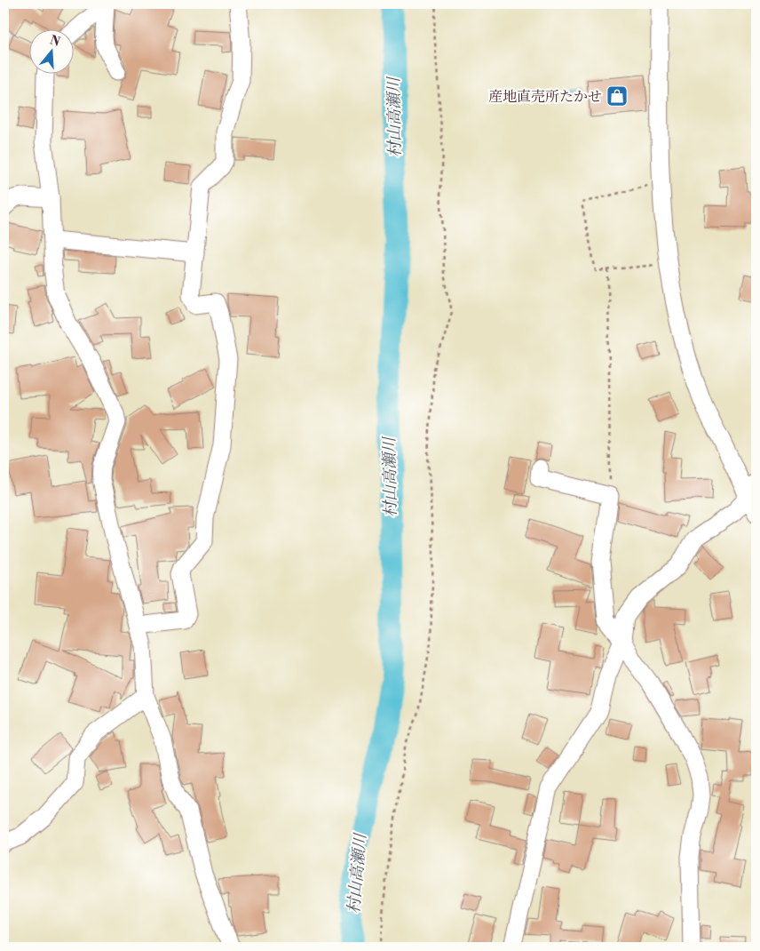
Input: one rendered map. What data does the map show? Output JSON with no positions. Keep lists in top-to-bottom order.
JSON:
{
  "water": ["村山高瀬川"],
  "places": {
    "shop": ["産地直売所たかせ"]
  },
  "north": "top"
}
